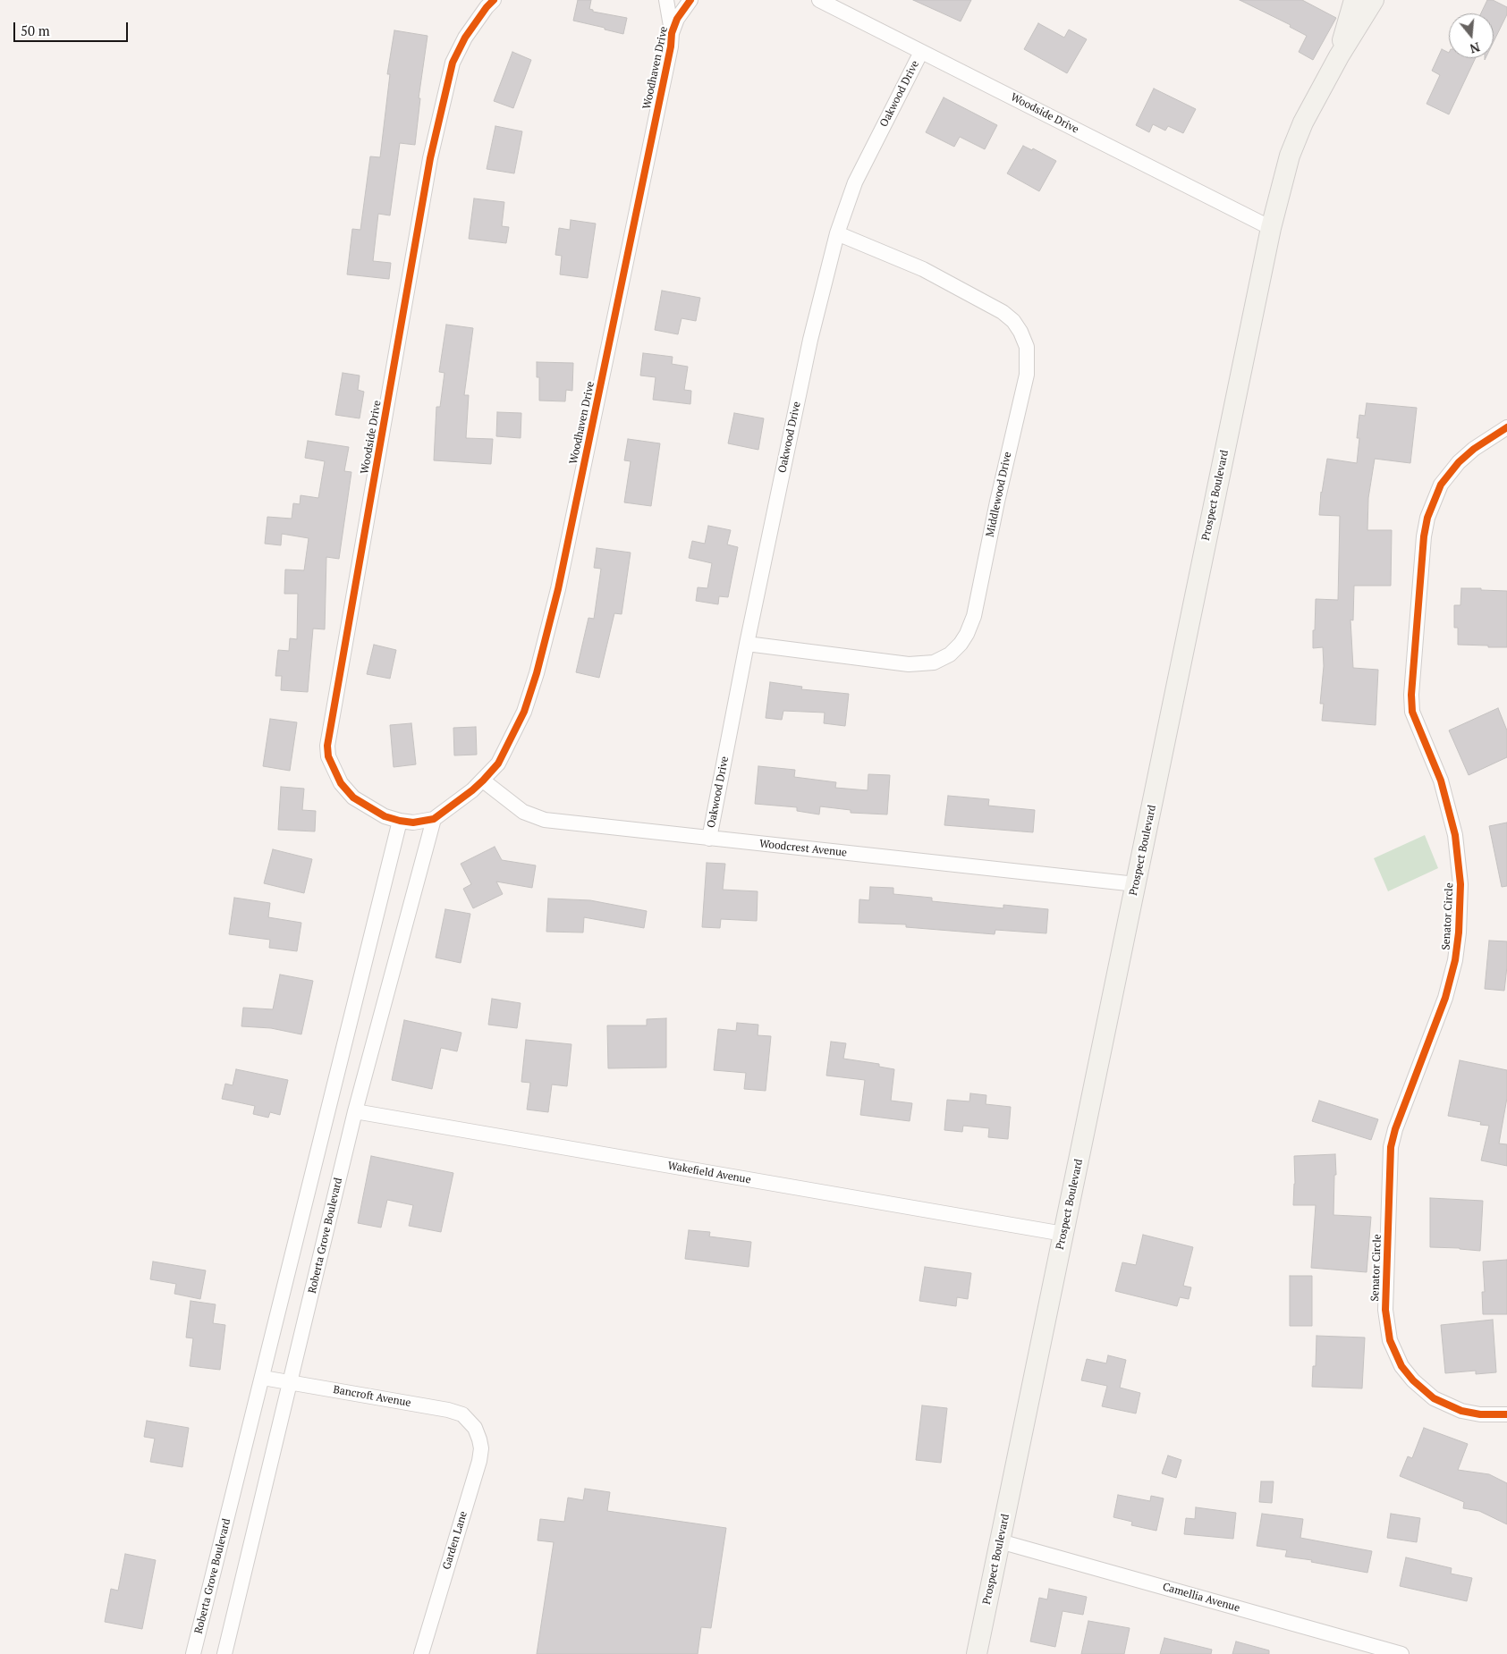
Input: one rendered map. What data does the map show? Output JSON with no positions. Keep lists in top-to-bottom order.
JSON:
{
  "streets": {
    "main road": ["Prospect Boulevard"],
    "street": [
      "Woodhaven Drive",
      "Oakwood Drive",
      "Woodside Drive",
      "Middlewood Drive",
      "Woodcrest Avenue",
      "Senator Circle",
      "Wakefield Avenue",
      "Roberta Grove Boulevard",
      "Bancroft Avenue",
      "Garden Lane",
      "Camellia Avenue"
    ]
  },
  "crossings": [
    ["Woodhaven Drive", "Woodside Drive"],
    ["Woodhaven Drive", "Woodcrest Avenue"],
    ["Woodhaven Drive", "Roberta Grove Boulevard"],
    ["Oakwood Drive", "Woodside Drive"],
    ["Oakwood Drive", "Middlewood Drive"],
    ["Oakwood Drive", "Woodcrest Avenue"],
    ["Woodside Drive", "Prospect Boulevard"],
    ["Woodside Drive", "Roberta Grove Boulevard"],
    ["Prospect Boulevard", "Woodcrest Avenue"],
    ["Prospect Boulevard", "Wakefield Avenue"],
    ["Prospect Boulevard", "Camellia Avenue"],
    ["Wakefield Avenue", "Roberta Grove Boulevard"],
    ["Roberta Grove Boulevard", "Bancroft Avenue"],
    ["Bancroft Avenue", "Garden Lane"]
  ],
  "scale_bar": "50 m",
  "north": "bottom"
}
